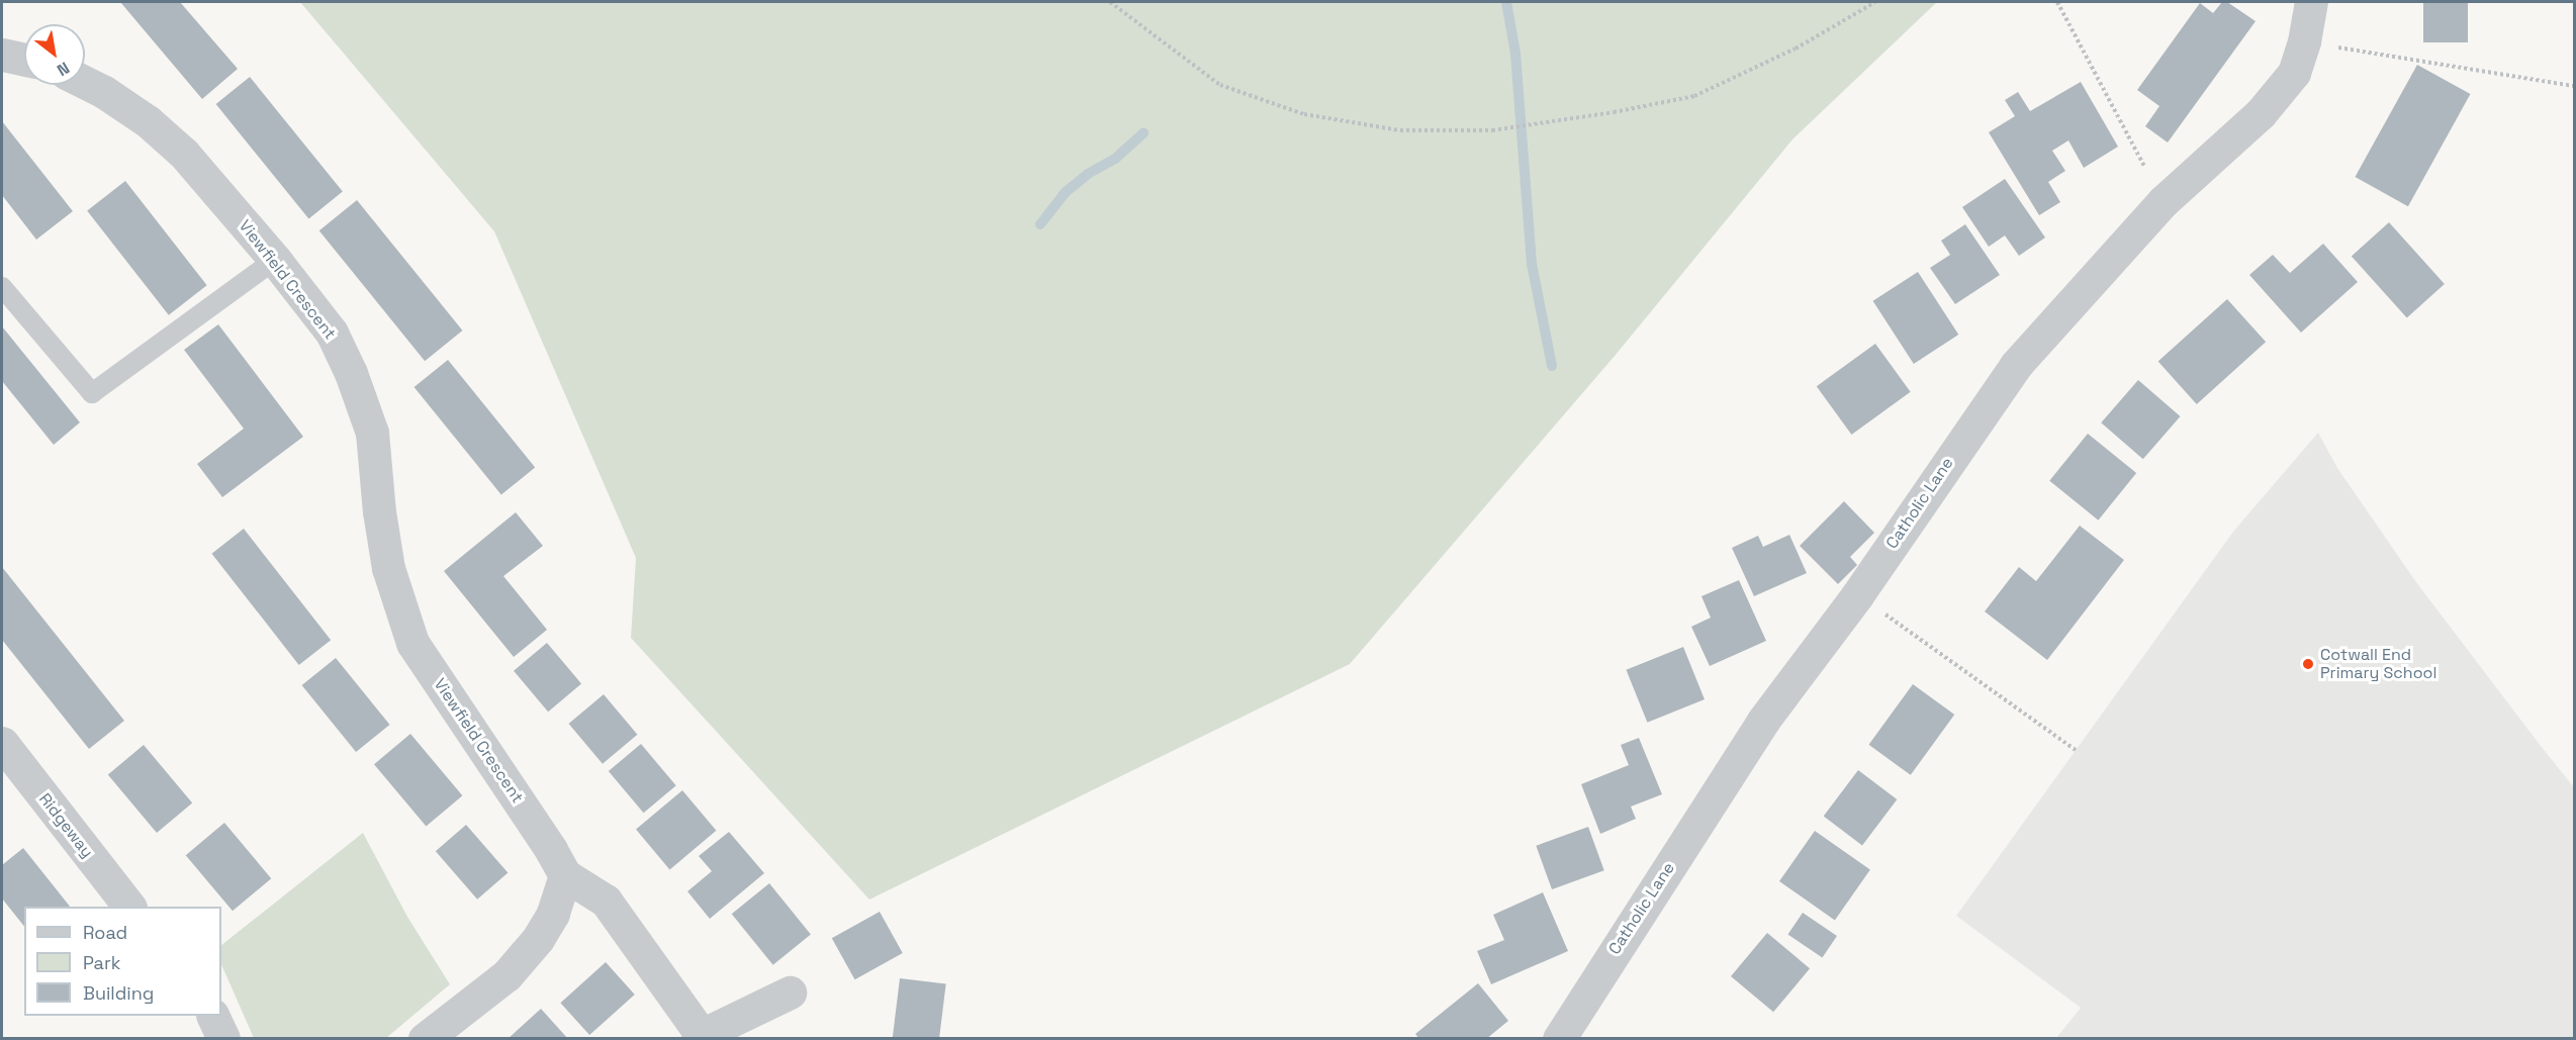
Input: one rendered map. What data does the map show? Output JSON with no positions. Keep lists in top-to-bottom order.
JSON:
{
  "streets": {
    "street": ["Viewfield Crescent", "Catholic Lane", "Ridgeway"]
  },
  "places": ["Cotwall End Primary School"],
  "legend": ["Road", "Park", "Building"],
  "north": "bottom right"
}
